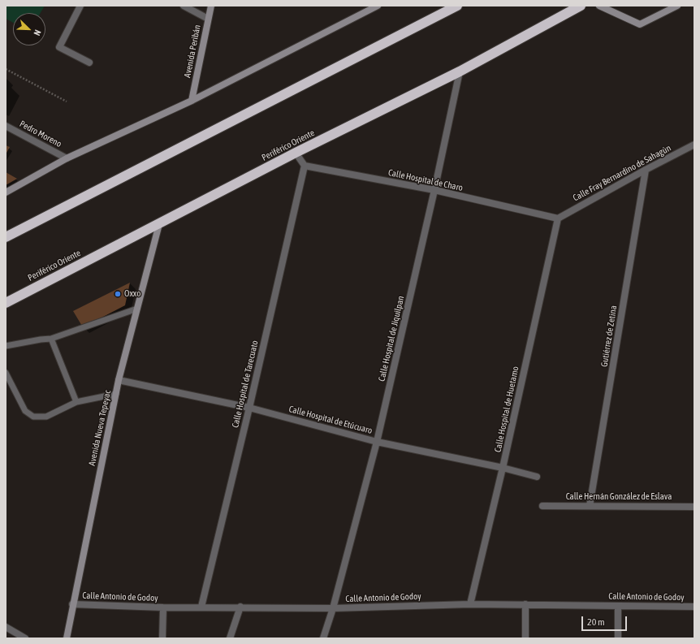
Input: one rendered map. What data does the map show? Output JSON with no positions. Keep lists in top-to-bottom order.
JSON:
{
  "streets": {
    "highway": ["Periférico Oriente"],
    "street": [
      "Avenida Peribán",
      "Pedro Moreno",
      "Calle Fray Bernardino de Sahagún",
      "Calle Hospital de Charo",
      "Gutiérrez de Zetina",
      "Calle Hospital de Jiquilpan",
      "Calle Hospital de Tarecuato",
      "Calle Hospital de Huetamo",
      "Calle Hospital de Etúcuaro",
      "Avenida Nueva Tepeyac",
      "Calle Hernán González de Eslava",
      "Calle Antonio de Godoy"
    ]
  },
  "crossings": [
    ["Periférico Oriente", "Calle Hospital de Jiquilpan"],
    ["Periférico Oriente", "Avenida Nueva Tepeyac"],
    ["Calle Fray Bernardino de Sahagún", "Calle Hospital de Charo"],
    ["Calle Fray Bernardino de Sahagún", "Gutiérrez de Zetina"],
    ["Calle Fray Bernardino de Sahagún", "Calle Hospital de Huetamo"],
    ["Calle Hospital de Charo", "Calle Hospital de Jiquilpan"],
    ["Calle Hospital de Charo", "Calle Hospital de Tarecuato"],
    ["Calle Hospital de Charo", "Calle Hospital de Huetamo"],
    ["Gutiérrez de Zetina", "Calle Hernán González de Eslava"],
    ["Calle Hospital de Jiquilpan", "Calle Hospital de Etúcuaro"],
    ["Calle Hospital de Jiquilpan", "Calle Antonio de Godoy"],
    ["Calle Hospital de Tarecuato", "Calle Hospital de Etúcuaro"],
    ["Calle Hospital de Tarecuato", "Calle Antonio de Godoy"],
    ["Calle Hospital de Huetamo", "Calle Hospital de Etúcuaro"],
    ["Calle Hospital de Huetamo", "Calle Antonio de Godoy"],
    ["Calle Hospital de Etúcuaro", "Avenida Nueva Tepeyac"],
    ["Avenida Nueva Tepeyac", "Calle Antonio de Godoy"]
  ],
  "places": ["Oxxo"],
  "scale_bar": "20 m",
  "north": "bottom right"
}
